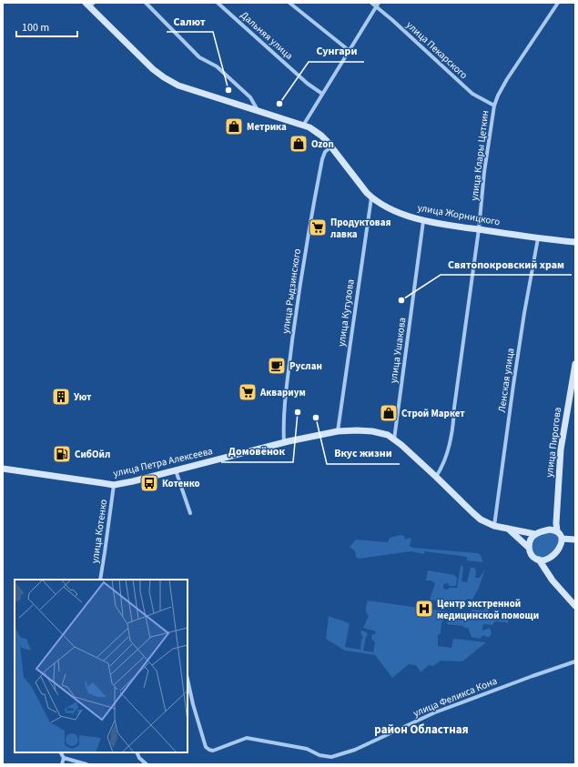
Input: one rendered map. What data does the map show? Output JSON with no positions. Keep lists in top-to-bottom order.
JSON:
{
  "streets": {
    "street": [
      "Дальняя улица",
      "улица Пекарского",
      "улица Клары Цеткин",
      "улица Жорницкого",
      "улица Рыдзинского",
      "улица Кутузова",
      "улица Ушакова",
      "Ленская улица",
      "улица Пирогова",
      "улица Петра Алексеева",
      "улица Котенко",
      "улица Феликса Кона"
    ]
  },
  "crossings": [
    ["улица Пекарского", "улица Клары Цеткин"],
    ["улица Клары Цеткин", "улица Жорницкого"],
    ["улица Клары Цеткин", "улица Петра Алексеева"],
    ["улица Жорницкого", "улица Рыдзинского"],
    ["улица Жорницкого", "улица Кутузова"],
    ["улица Жорницкого", "улица Ушакова"],
    ["улица Жорницкого", "Ленская улица"],
    ["улица Рыдзинского", "улица Петра Алексеева"],
    ["улица Кутузова", "улица Петра Алексеева"],
    ["улица Ушакова", "улица Петра Алексеева"],
    ["Ленская улица", "улица Петра Алексеева"],
    ["улица Пирогова", "улица Петра Алексеева"],
    ["улица Петра Алексеева", "улица Котенко"]
  ],
  "districts": ["район Областная"],
  "places": {
    "other": [
      "Салют",
      "Сунгари",
      "Святопокровский храм",
      "Домовёнок",
      "Вкус жизни"
    ],
    "shop": ["Метрика", "Ozon", "Строй Маркет"],
    "supermarket": ["Продуктовая лавка", "Аквариум"],
    "cafe": ["Руслан"],
    "building": ["Уют"],
    "fuel station": ["СибОйл"],
    "bus stop": ["Котенко"],
    "hospital": ["Центр экстренной медицинской помощи"]
  },
  "scale_bar": "100 m"
}
